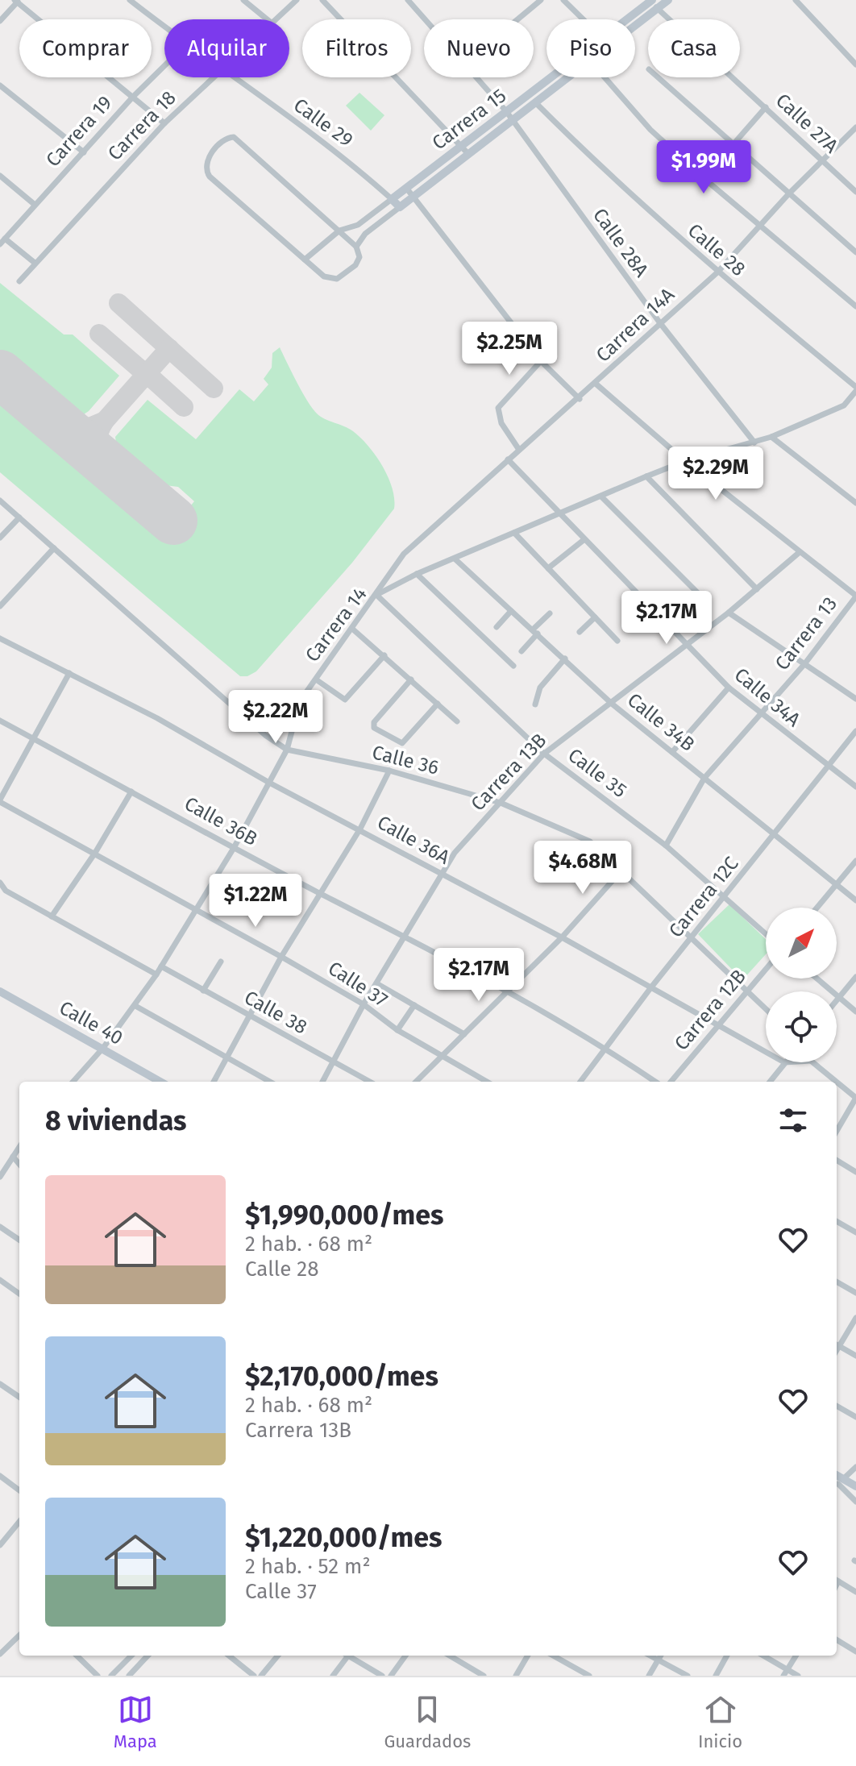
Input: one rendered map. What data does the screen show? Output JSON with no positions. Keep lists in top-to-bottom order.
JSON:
{
  "streets": {
    "street": [
      "Carrera 15",
      "Calle 29",
      "Calle 27A",
      "Carrera 18",
      "Carrera 19",
      "Calle 28A",
      "Calle 28",
      "Carrera 14A",
      "Carrera 14",
      "Carrera 13",
      "Calle 34A",
      "Calle 34B",
      "Calle 36",
      "Carrera 13B",
      "Calle 35",
      "Calle 36B",
      "Calle 36A",
      "Carrera 12C",
      "Calle 37",
      "Carrera 12B",
      "Calle 38",
      "Calle 40"
    ]
  },
  "crossings": [
    ["Carrera 15", "Calle 29"],
    ["Carrera 15", "Calle 27A"],
    ["Carrera 15", "Calle 28A"],
    ["Carrera 15", "Calle 28"],
    ["Calle 27A", "Carrera 14A"],
    ["Calle 28A", "Carrera 14A"],
    ["Calle 28A", "Carrera 14"],
    ["Calle 28", "Carrera 14A"],
    ["Calle 28", "Carrera 14"],
    ["Carrera 14A", "Carrera 14"],
    ["Carrera 14A", "Calle 34A"],
    ["Carrera 14A", "Calle 35"],
    ["Carrera 14", "Calle 34A"],
    ["Carrera 14", "Calle 34B"],
    ["Carrera 14", "Calle 36"],
    ["Carrera 14", "Calle 35"],
    ["Carrera 14", "Calle 36B"],
    ["Carrera 14", "Calle 36A"],
    ["Carrera 14", "Calle 37"],
    ["Carrera 14", "Calle 38"],
    ["Carrera 14", "Calle 40"],
    ["Carrera 13", "Calle 34A"],
    ["Carrera 13", "Calle 34B"],
    ["Carrera 13", "Calle 35"],
    ["Calle 34A", "Carrera 13B"],
    ["Calle 34A", "Carrera 12C"],
    ["Calle 34B", "Carrera 13B"],
    ["Calle 34B", "Carrera 12C"],
    ["Calle 36", "Carrera 13B"],
    ["Calle 36", "Carrera 12C"],
    ["Calle 36", "Carrera 12B"],
    ["Carrera 13B", "Calle 35"],
    ["Carrera 13B", "Calle 36B"],
    ["Carrera 13B", "Calle 36A"],
    ["Carrera 13B", "Calle 37"],
    ["Carrera 13B", "Calle 38"],
    ["Calle 35", "Carrera 12C"],
    ["Calle 36B", "Carrera 12C"],
    ["Calle 36A", "Carrera 12C"],
    ["Calle 36A", "Carrera 12B"]
  ],
  "north": "top right",
  "page": {
    "chip": [
      "Comprar",
      "Alquilar",
      "Filtros",
      "Nuevo",
      "Piso",
      "Casa"
    ],
    "price": [
      "$1.99M",
      "$2.25M",
      "$2.29M",
      "$2.17M",
      "$2.22M",
      "$4.68M",
      "$1.22M",
      "$2.17M"
    ],
    "heading": "8 viviendas",
    "list": [
      {
        "name": "$1,990,000/mes",
        "note": "2 hab. · 68 m² · Calle 28"
      },
      {
        "name": "$2,170,000/mes",
        "note": "2 hab. · 68 m² · Carrera 13B"
      },
      {
        "name": "$1,220,000/mes",
        "note": "2 hab. · 52 m² · Calle 37"
      }
    ],
    "tabs": ["Mapa", "Guardados", "Inicio"]
  }
}
